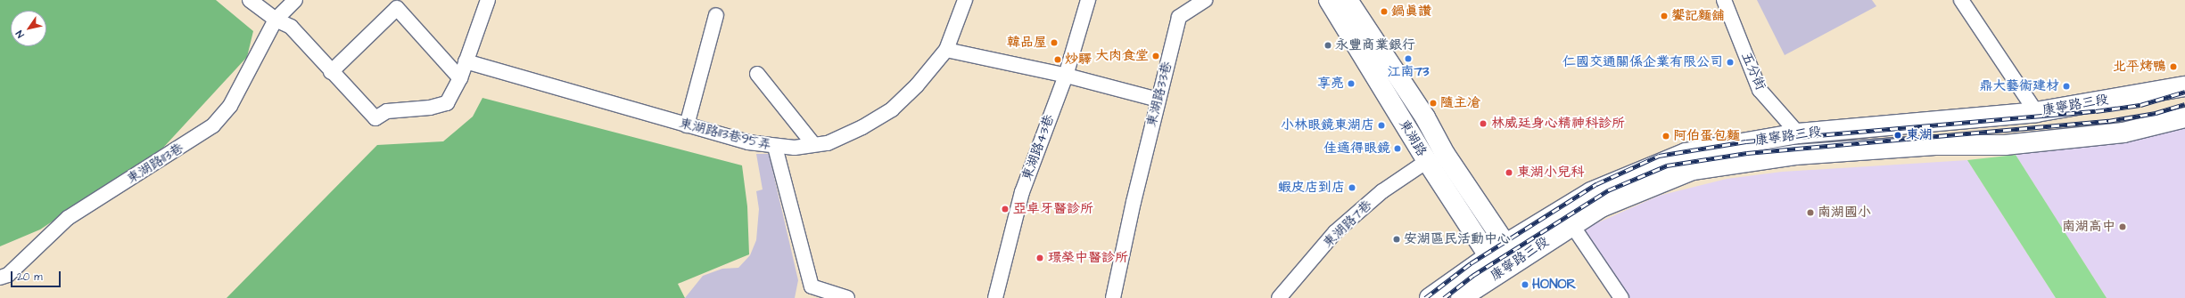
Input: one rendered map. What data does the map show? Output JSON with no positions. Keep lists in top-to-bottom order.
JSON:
{
  "streets": {
    "main road": ["康寧路三段", "東湖路"],
    "street": [
      "五分街",
      "東湖路33巷",
      "東湖路113巷95弄",
      "東湖路43巷",
      "東湖路113巷",
      "東湖路7巷"
    ]
  },
  "crossings": [
    ["五分街", "康寧路三段"],
    ["康寧路三段", "東湖路"],
    ["東湖路", "東湖路7巷"]
  ],
  "places": [
    "鍋真讚",
    "饗記麵舖",
    "韓品屋",
    "永豐商業銀行",
    "大肉食堂",
    "江南73",
    "炒驛",
    "仁國交通關係企業有限公司",
    "北平烤鴨",
    "享亮",
    "鼎大藝術建材",
    "隨主凔",
    "林威廷身心精神科診所",
    "小林眼鏡東湖店",
    "東湖",
    "阿伯蛋包麵",
    "佳適得眼鏡",
    "東湖小兒科",
    "蝦皮店到店",
    "亞卓牙醫診所",
    "南湖國小",
    "南湖高中",
    "安湖區民活動中心",
    "璟榮中醫診所",
    "HONOR"
  ],
  "scale_bar": "20 m",
  "north": "bottom left"
}
